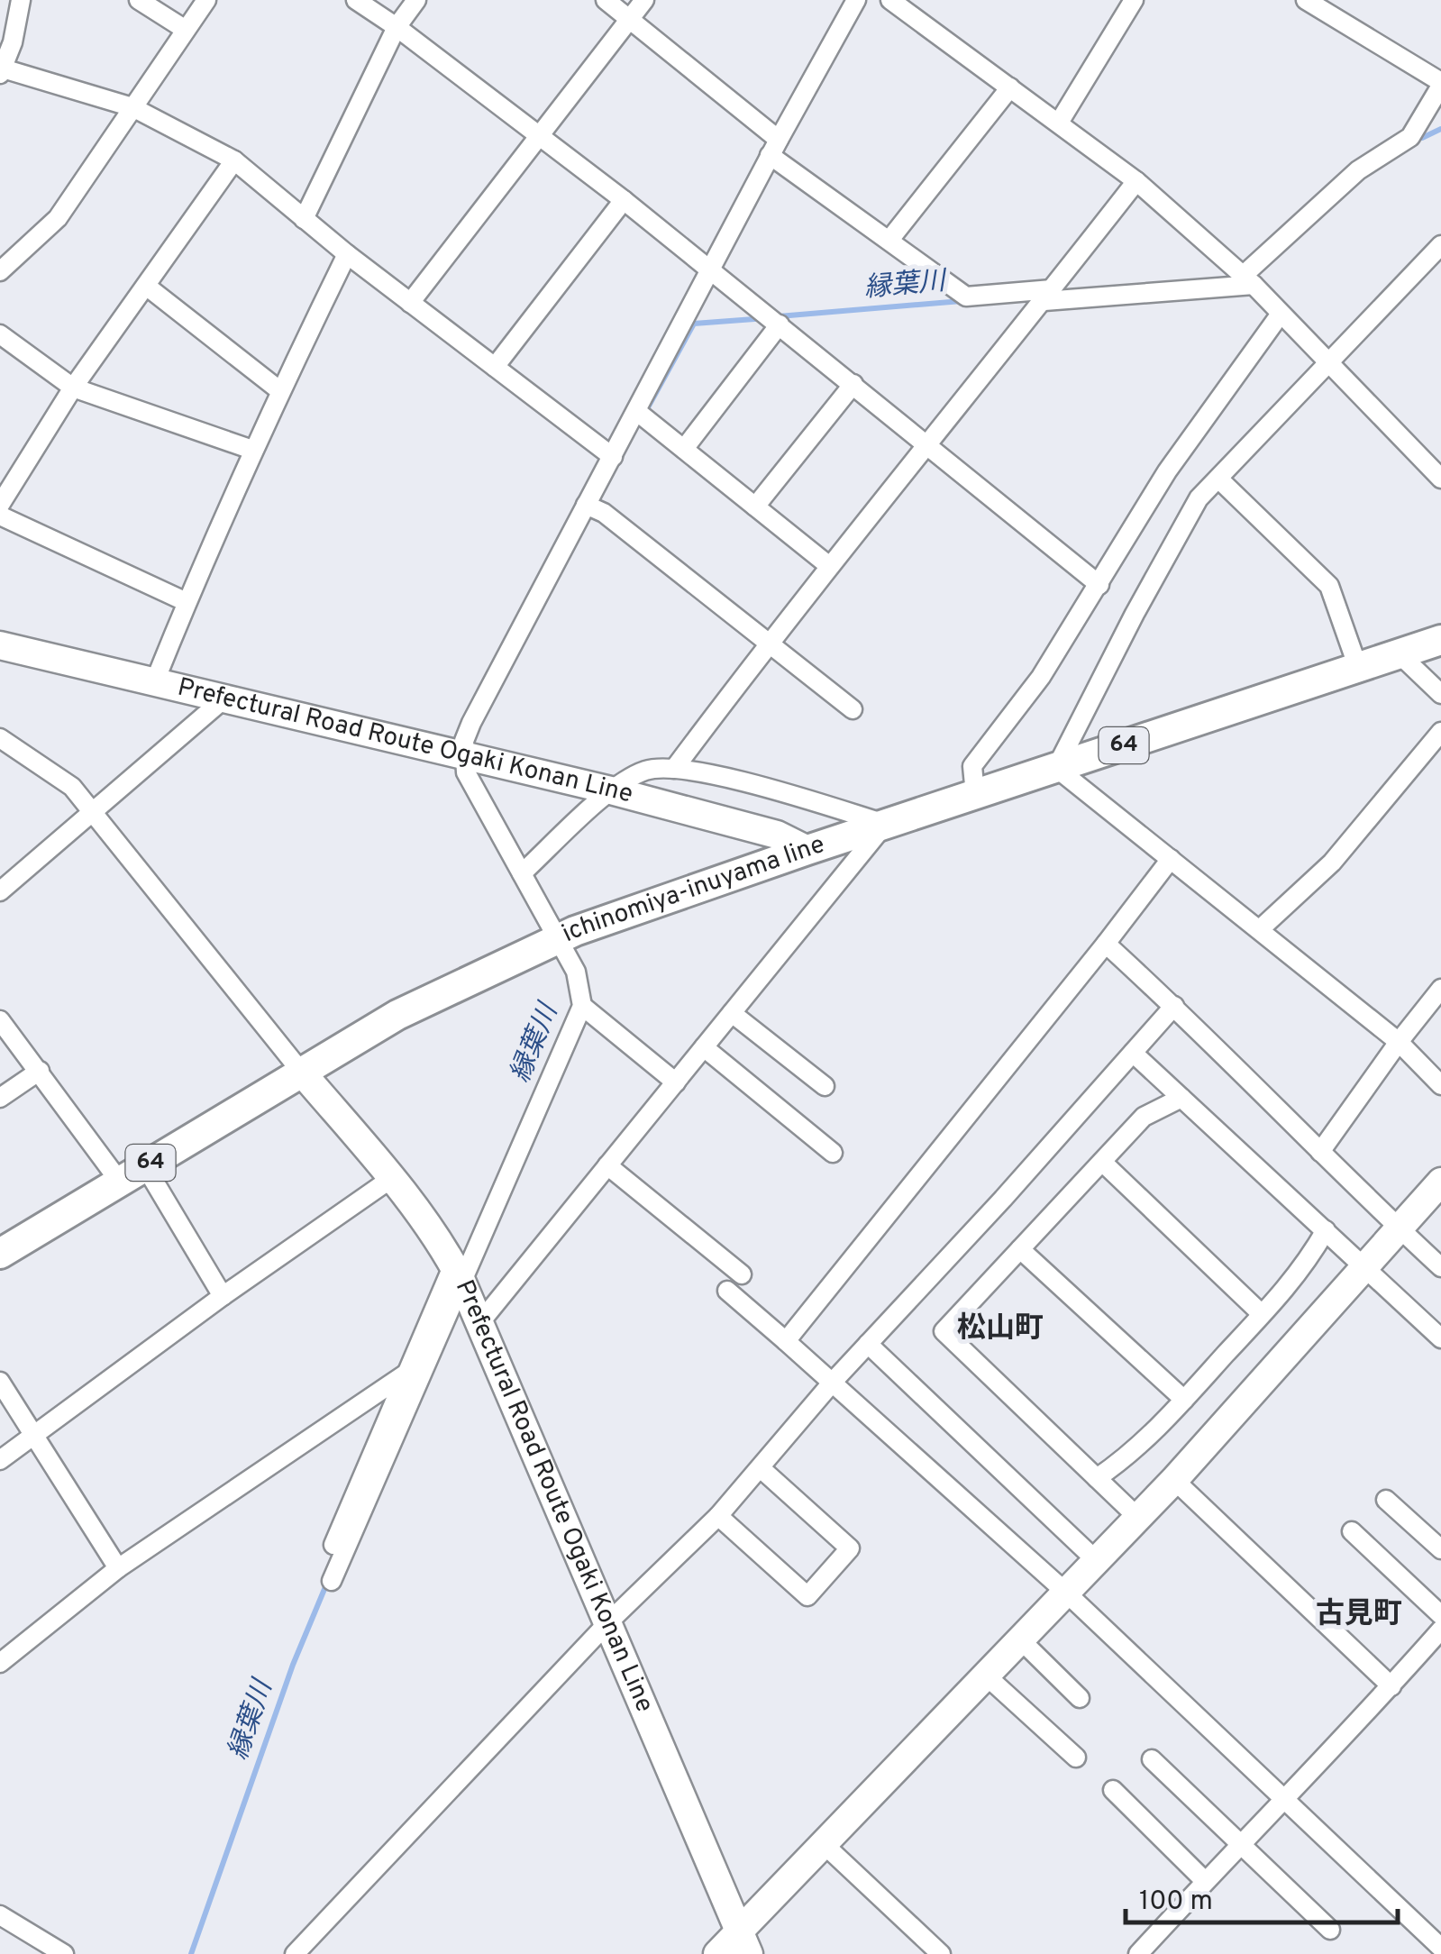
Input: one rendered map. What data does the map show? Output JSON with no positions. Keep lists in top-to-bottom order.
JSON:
{
  "streets": {
    "main road": ["Prefectural Road Route Ogaki Konan Line", "64", "ichinomiya-inuyama line"]
  },
  "crossings": [
    ["Prefectural Road Route Ogaki Konan Line", "ichinomiya-inuyama line"]
  ],
  "districts": ["松山町", "古見町"],
  "water": ["縁葉川"],
  "scale_bar": "100 m"
}
